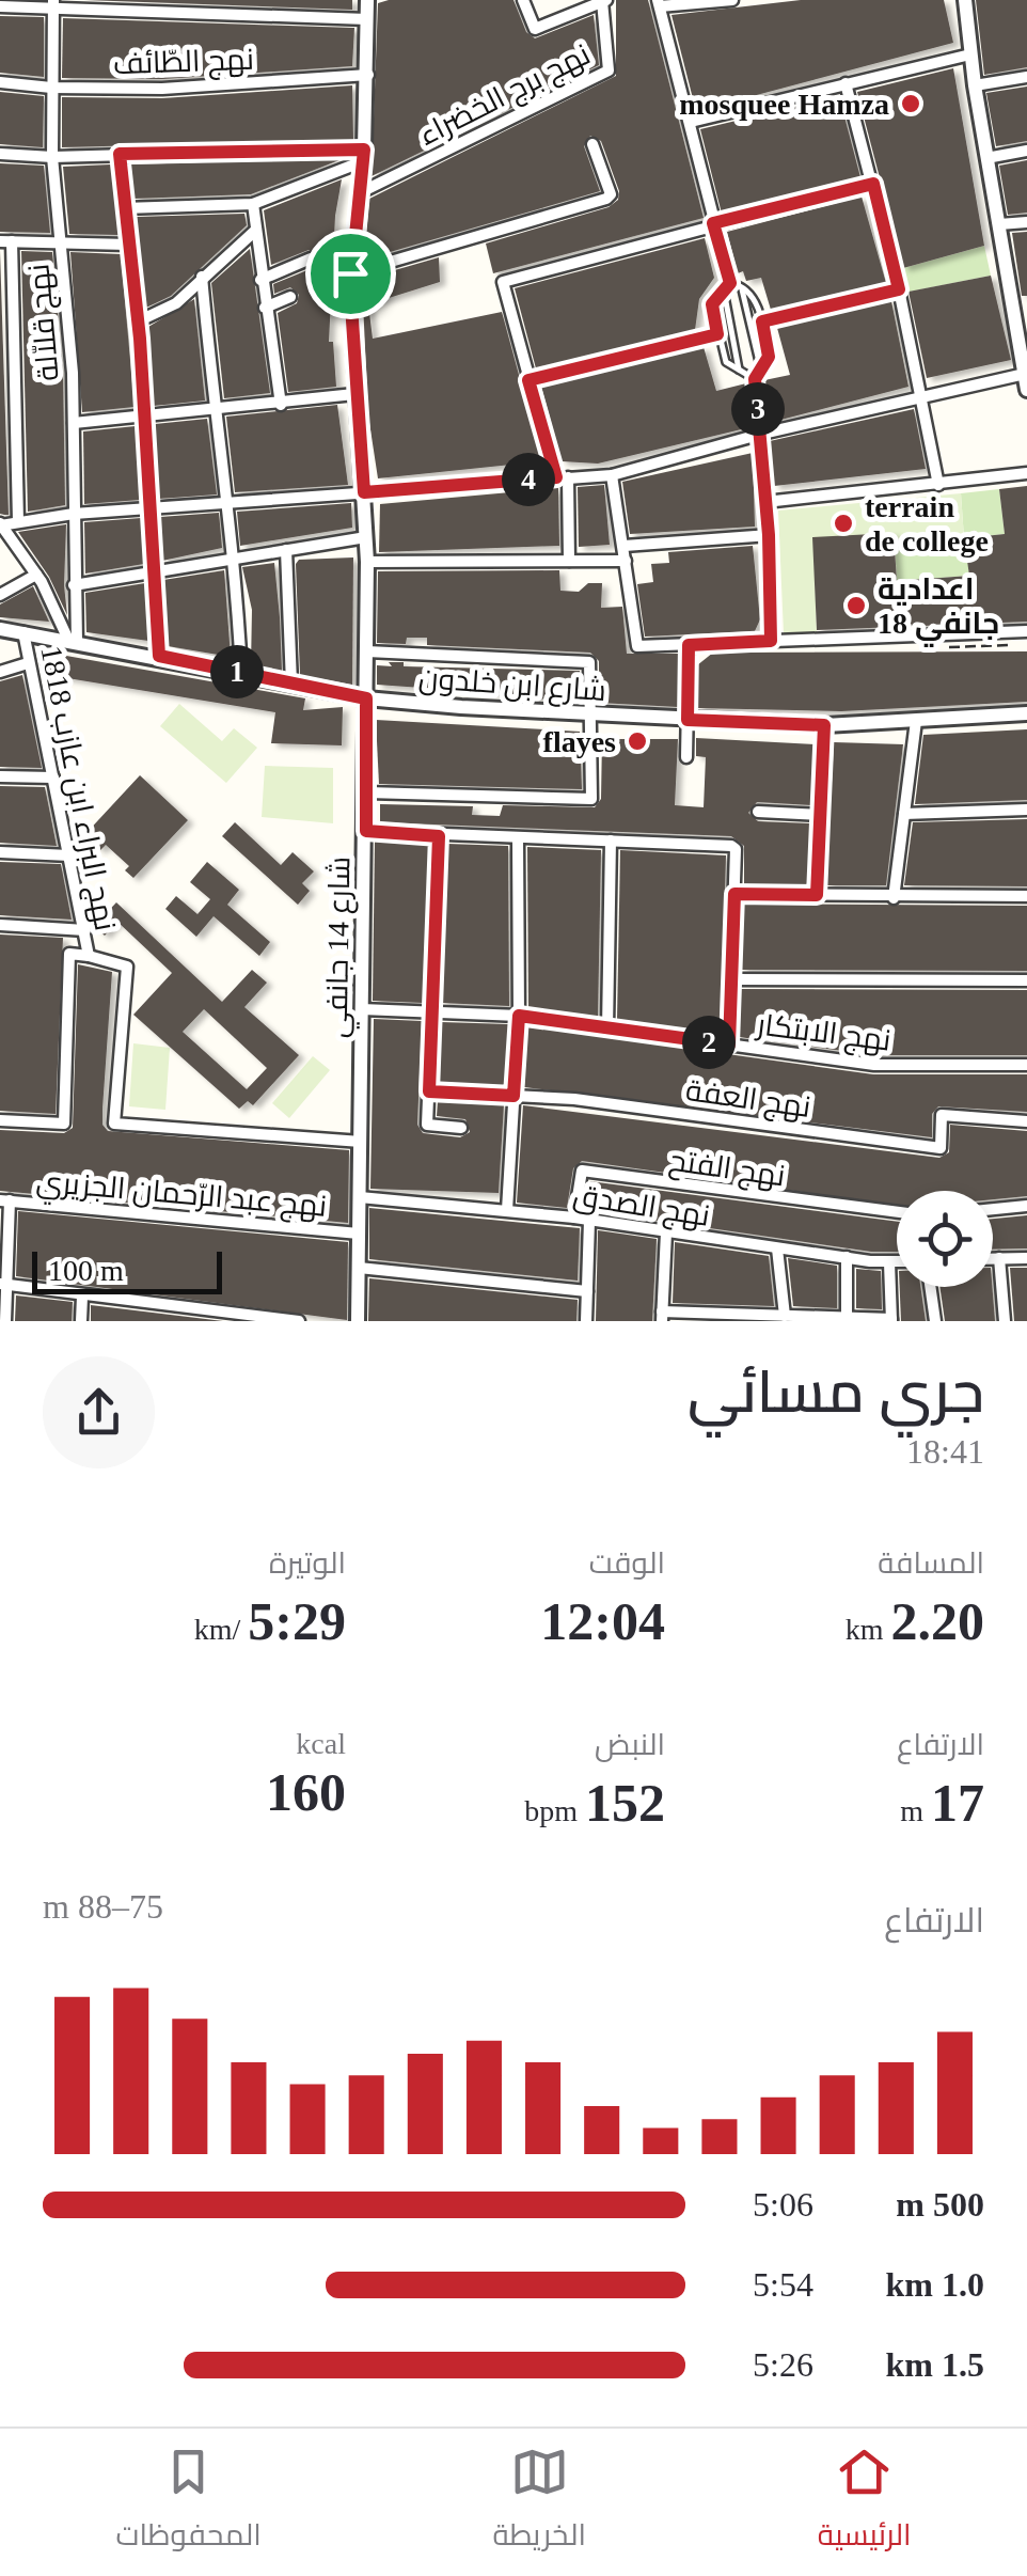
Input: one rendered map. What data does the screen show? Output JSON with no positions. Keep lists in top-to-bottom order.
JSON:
{
  "streets": {
    "street": [
      "نهج الطّائف",
      "نهج برج الخضراء",
      "نهج قلاّلة",
      "شارع ابن خلدون",
      "نهج البراء ابن عازب 1818",
      "شارع 14 جانفي",
      "نهج الابتكار",
      "نهج العفة",
      "نهج الفتح",
      "نهج عبد الرّحمان الجزيري",
      "نهج الصدق"
    ]
  },
  "crossings": [
    ["نهج الطّائف", "نهج قلاّلة"],
    ["نهج الطّائف", "شارع 14 جانفي"],
    ["نهج برج الخضراء", "شارع 14 جانفي"],
    ["نهج قلاّلة", "شارع ابن خلدون"],
    ["شارع ابن خلدون", "نهج البراء ابن عازب 1818"],
    ["شارع ابن خلدون", "شارع 14 جانفي"],
    ["شارع 14 جانفي", "نهج الابتكار"],
    ["شارع 14 جانفي", "نهج عبد الرّحمان الجزيري"],
    ["شارع 14 جانفي", "نهج الصدق"],
    ["نهج الفتح", "نهج الصدق"]
  ],
  "places": [
    "mosquee Hamza",
    "terrain de college",
    "اعدادية 18 جانفي",
    "flayes"
  ],
  "scale_bar": "100 m",
  "page": {
    "pins": [
      "3",
      "4",
      "1",
      "2"
    ],
    "scale": "100 m",
    "heading": ["جري مسائي", "18:41"],
    "stats": [
      ["المسافة", "2.20 km"],
      ["الوقت", "12:04"],
      ["الوتيرة", "5:29 /km"],
      ["الارتفاع", "17 m"],
      ["النبض", "152 bpm"],
      ["kcal", "160"]
    ],
    "chart": ["الارتفاع", "75–88 m"],
    "list": [
      {
        "name": "500 m",
        "note": "5:06"
      },
      {
        "name": "1.0 km",
        "note": "5:54"
      },
      {
        "name": "1.5 km",
        "note": "5:26"
      }
    ],
    "tabs": ["الرئيسية", "الخريطة", "المحفوظات"]
  }
}
